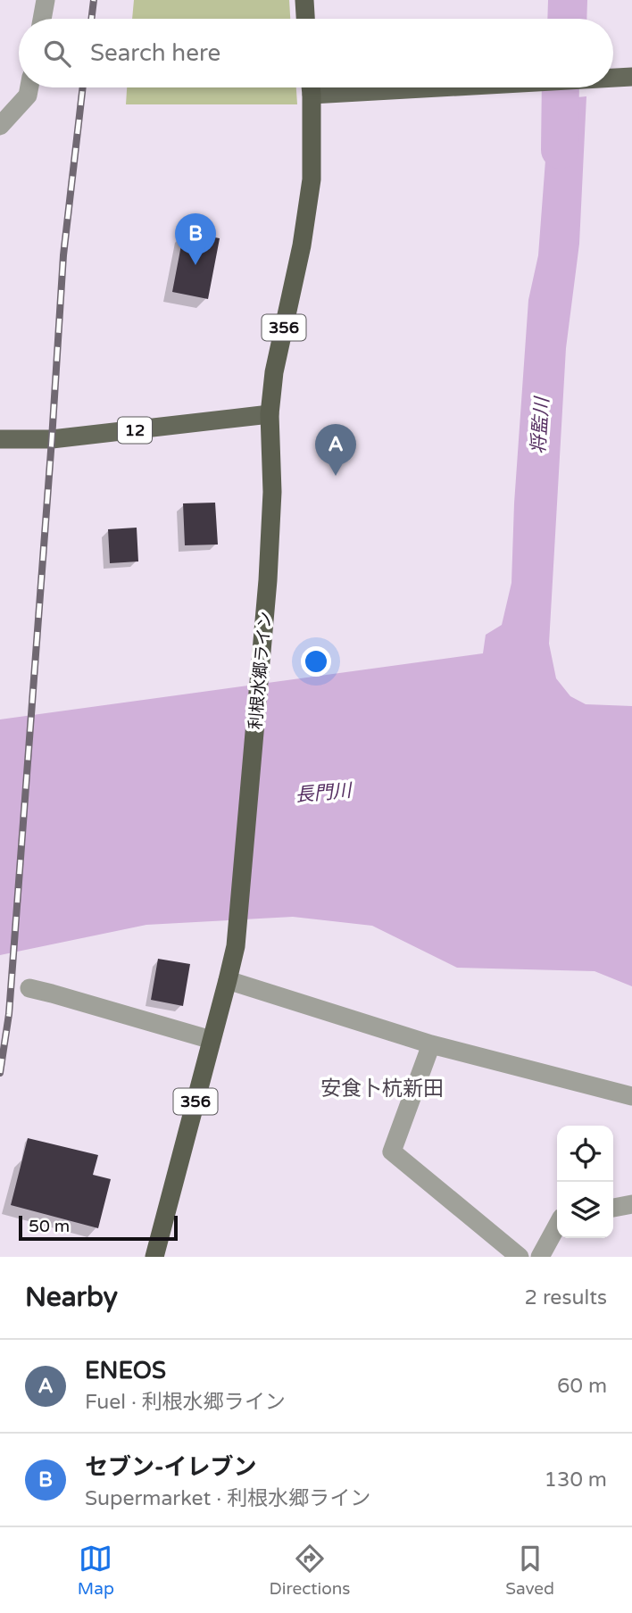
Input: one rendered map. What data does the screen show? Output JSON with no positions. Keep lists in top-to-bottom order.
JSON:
{
  "streets": {
    "highway": ["356", "利根水郷ライン"],
    "main road": ["12"]
  },
  "crossings": [
    ["12", "利根水郷ライン"]
  ],
  "districts": ["安食卜杭新田"],
  "water": ["将監川", "長門川"],
  "scale_bar": "50 m",
  "page": {
    "search": "Search here",
    "pins": ["B", "A"],
    "scale": "50 m",
    "heading": ["Nearby", "2 results"],
    "list": [
      {
        "mark": "A",
        "name": "ENEOS",
        "note": "Fuel · 利根水郷ライン",
        "value": "60 m"
      },
      {
        "mark": "B",
        "name": "セブン-イレブン",
        "note": "Supermarket · 利根水郷ライン",
        "value": "130 m"
      }
    ],
    "nav": ["Map", "Directions", "Saved"]
  }
}
